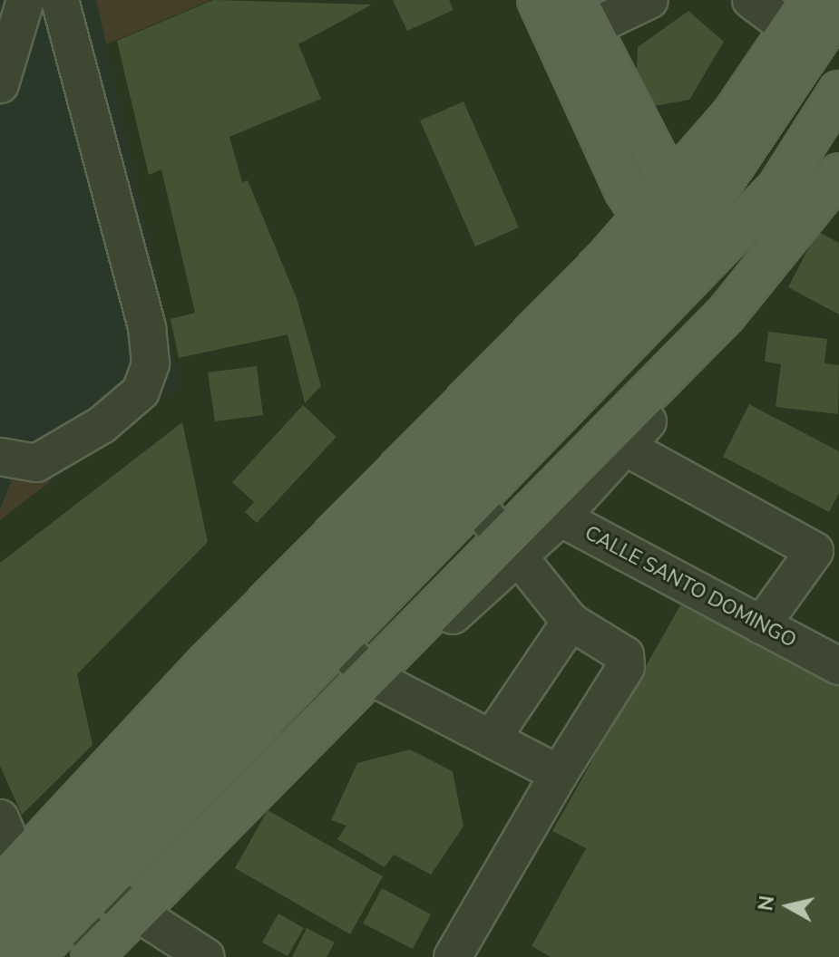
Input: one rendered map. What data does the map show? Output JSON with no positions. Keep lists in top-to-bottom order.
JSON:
{
  "streets": {
    "street": ["CALLE SANTO DOMINGO"]
  },
  "north": "left"
}
